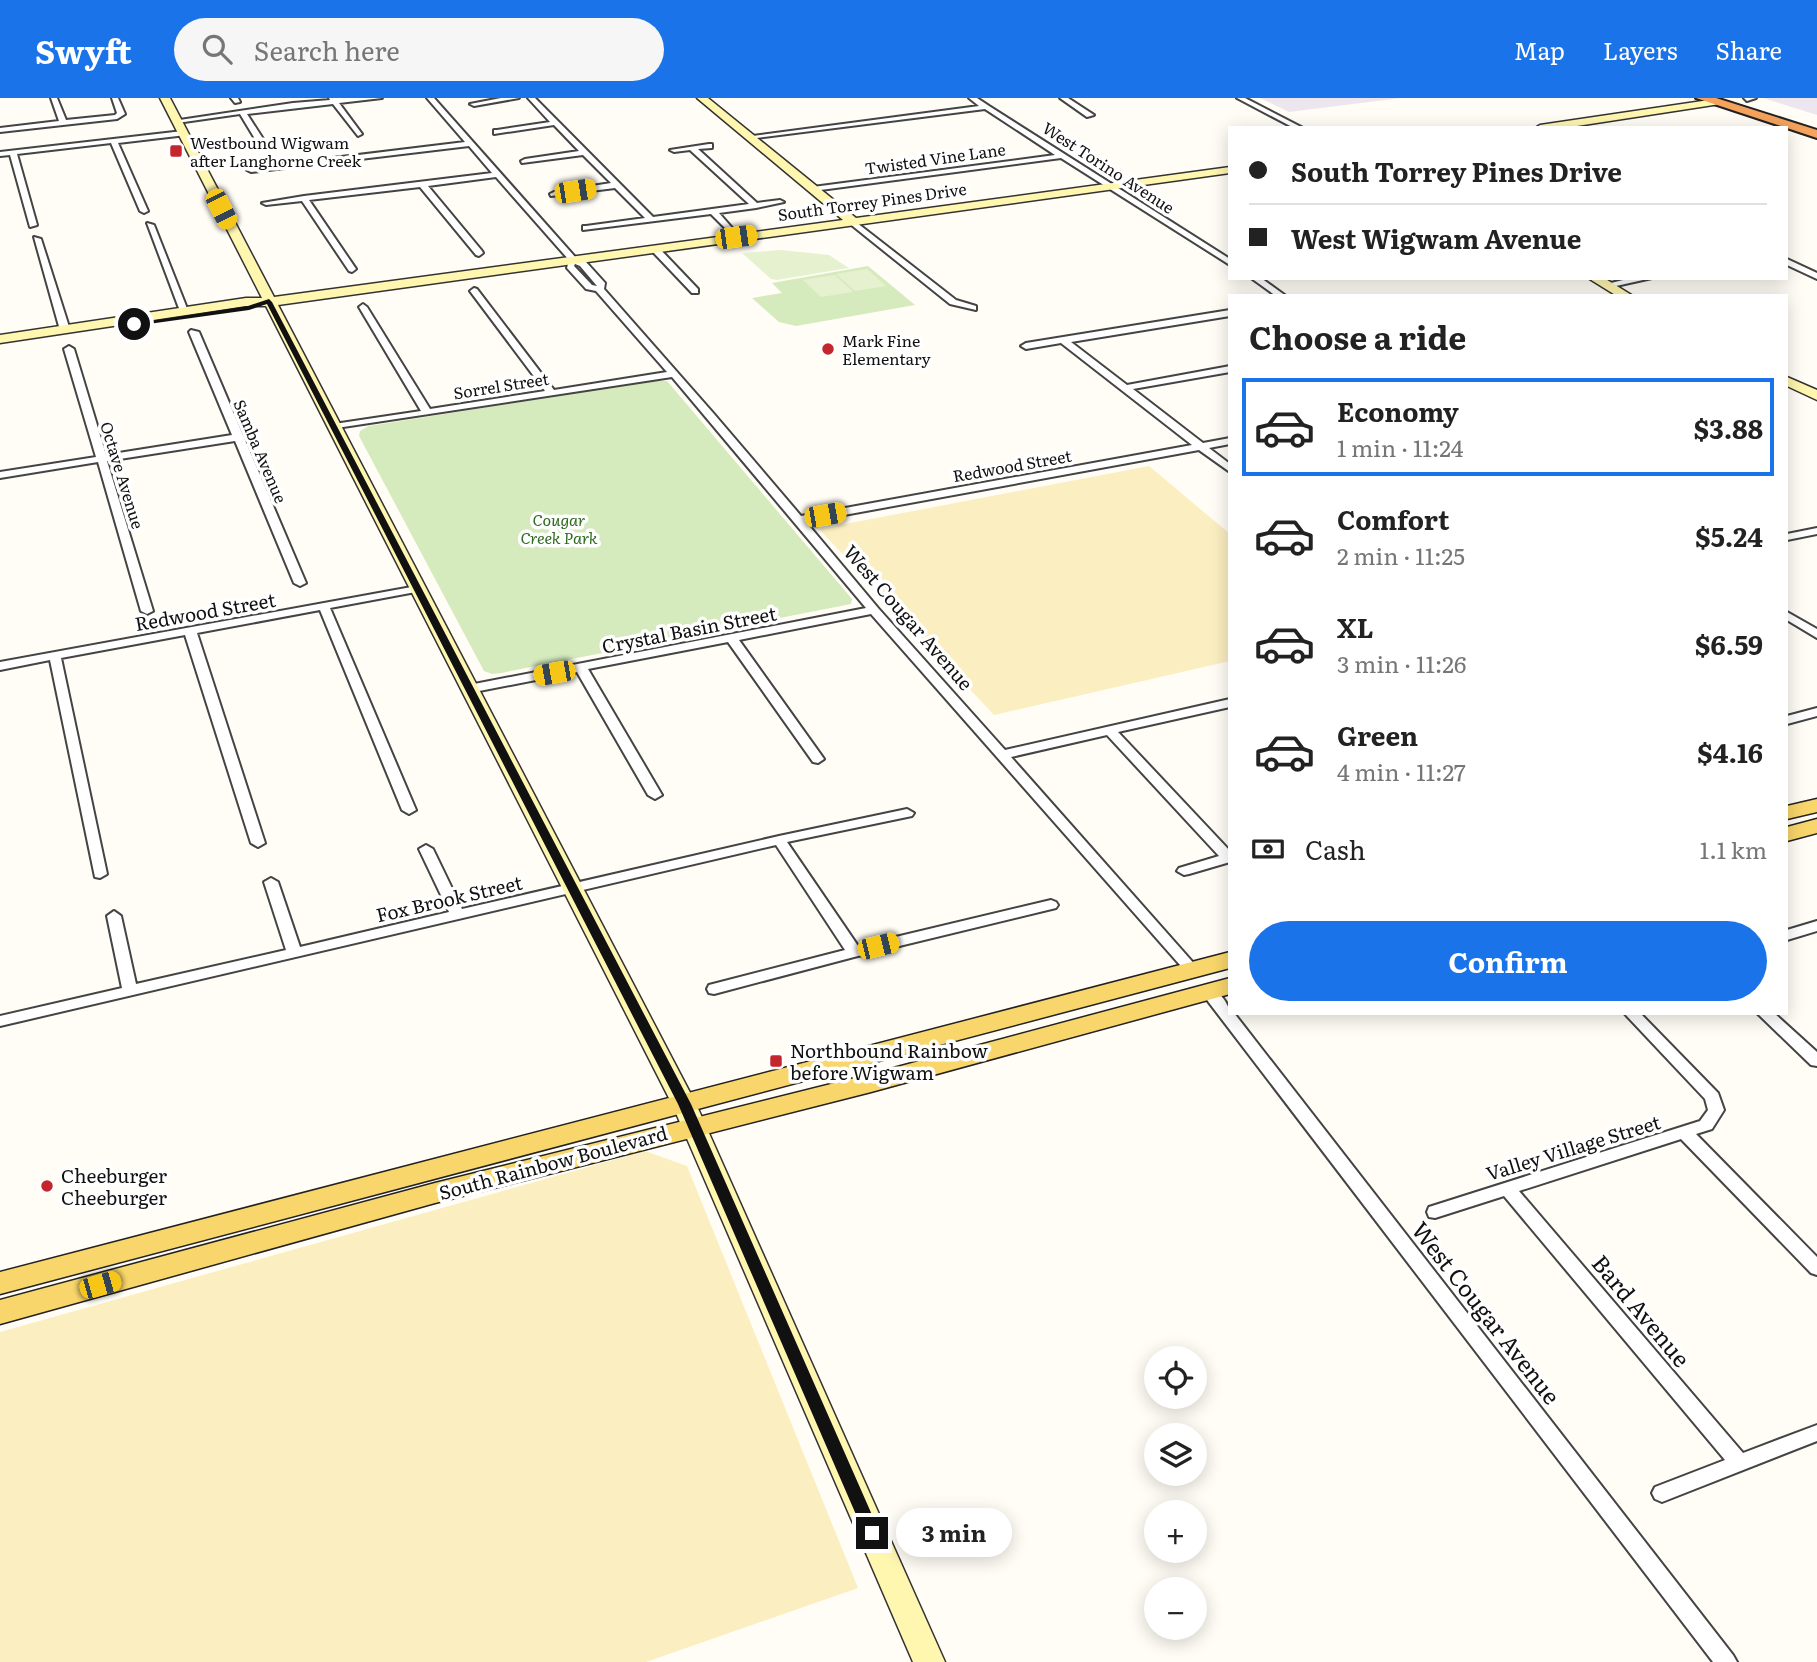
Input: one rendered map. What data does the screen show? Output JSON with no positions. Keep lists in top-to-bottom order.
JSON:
{
  "streets": {
    "main road": ["South Rainbow Boulevard"],
    "street": [
      "Twisted Vine Lane",
      "West Torino Avenue",
      "South Torrey Pines Drive",
      "Sorrel Street",
      "Samba Avenue",
      "Redwood Street",
      "Octave Avenue",
      "West Cougar Avenue",
      "Crystal Basin Street",
      "Fox Brook Street",
      "Valley Village Street",
      "Bard Avenue"
    ]
  },
  "crossings": [
    ["Twisted Vine Lane", "West Torino Avenue"],
    ["West Torino Avenue", "South Torrey Pines Drive"],
    ["South Torrey Pines Drive", "West Cougar Avenue"],
    ["Sorrel Street", "West Cougar Avenue"],
    ["Redwood Street", "West Cougar Avenue"],
    ["West Cougar Avenue", "Crystal Basin Street"],
    ["West Cougar Avenue", "South Rainbow Boulevard"],
    ["Valley Village Street", "Bard Avenue"]
  ],
  "parks": ["Cougar Creek Park"],
  "places": {
    "transit": ["Westbound Wigwam after Langhorne Creek", "Northbound Rainbow before Wigwam"],
    "other": ["Mark Fine Elementary", "Cheeburger Cheeburger"]
  },
  "page": {
    "header": "Swyft",
    "search": "Search here",
    "nav": ["Map", "Layers", "Share"],
    "banner": ["South Torrey Pines Drive", "West Wigwam Avenue"],
    "heading": "Choose a ride",
    "list": [
      {
        "name": "Economy",
        "note": "1 min · 11:24",
        "value": "$3.88"
      },
      {
        "name": "Comfort",
        "note": "2 min · 11:25",
        "value": "$5.24"
      },
      {
        "name": "XL",
        "note": "3 min · 11:26",
        "value": "$6.59"
      },
      {
        "name": "Green",
        "note": "4 min · 11:27",
        "value": "$4.16"
      }
    ],
    "pay": ["Cash", "1.1 km"],
    "buttons": "Confirm",
    "map_buttons": ["+", "−"],
    "bubble": "3 min"
  }
}
